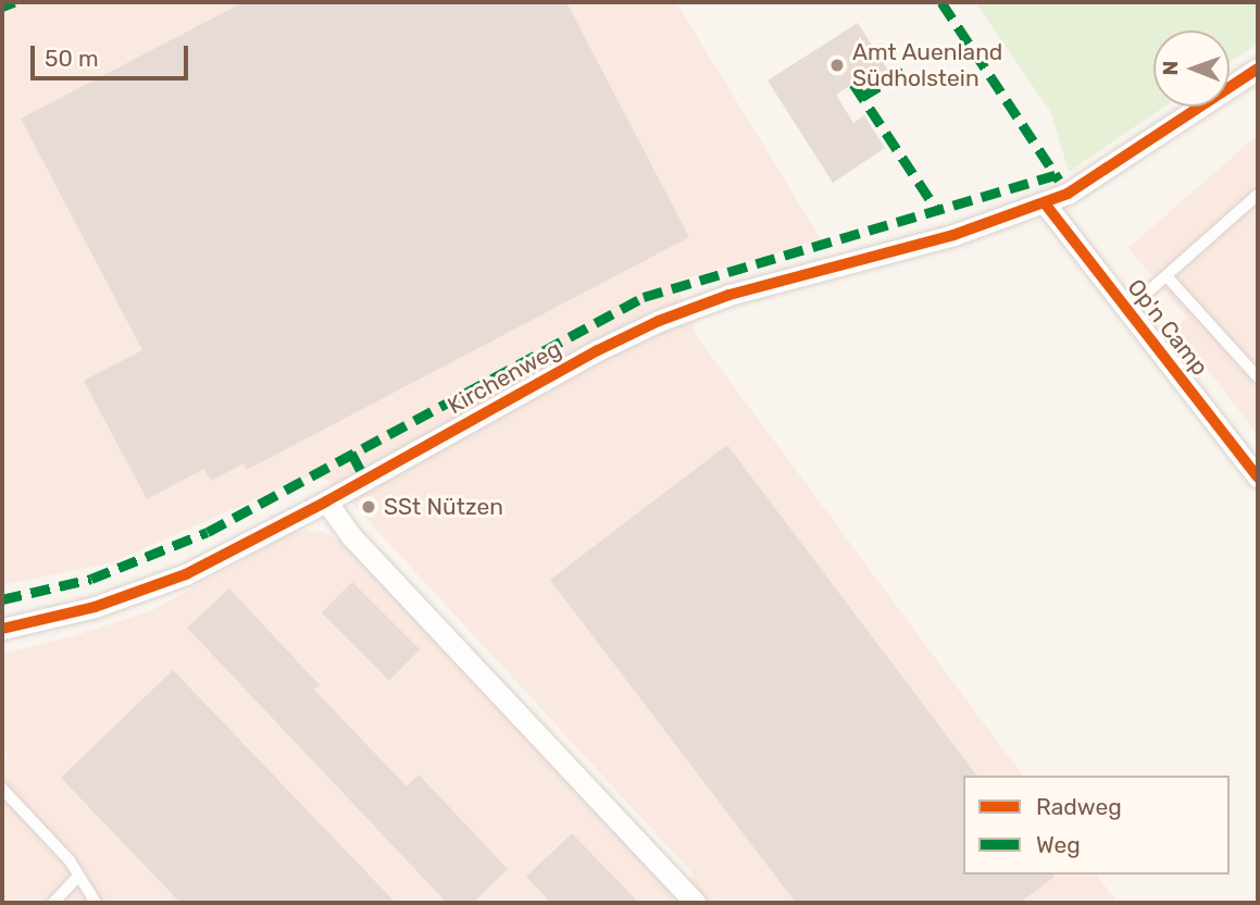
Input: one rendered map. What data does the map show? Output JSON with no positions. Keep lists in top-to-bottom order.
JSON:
{
  "streets": {
    "street": ["Op'n Camp", "Kirchenweg"]
  },
  "crossings": [
    ["Op'n Camp", "Kirchenweg"]
  ],
  "places": ["Amt Auenland Südholstein", "SSt Nützen"],
  "legend": ["Radweg", "Weg"],
  "scale_bar": "50 m",
  "north": "left"
}
